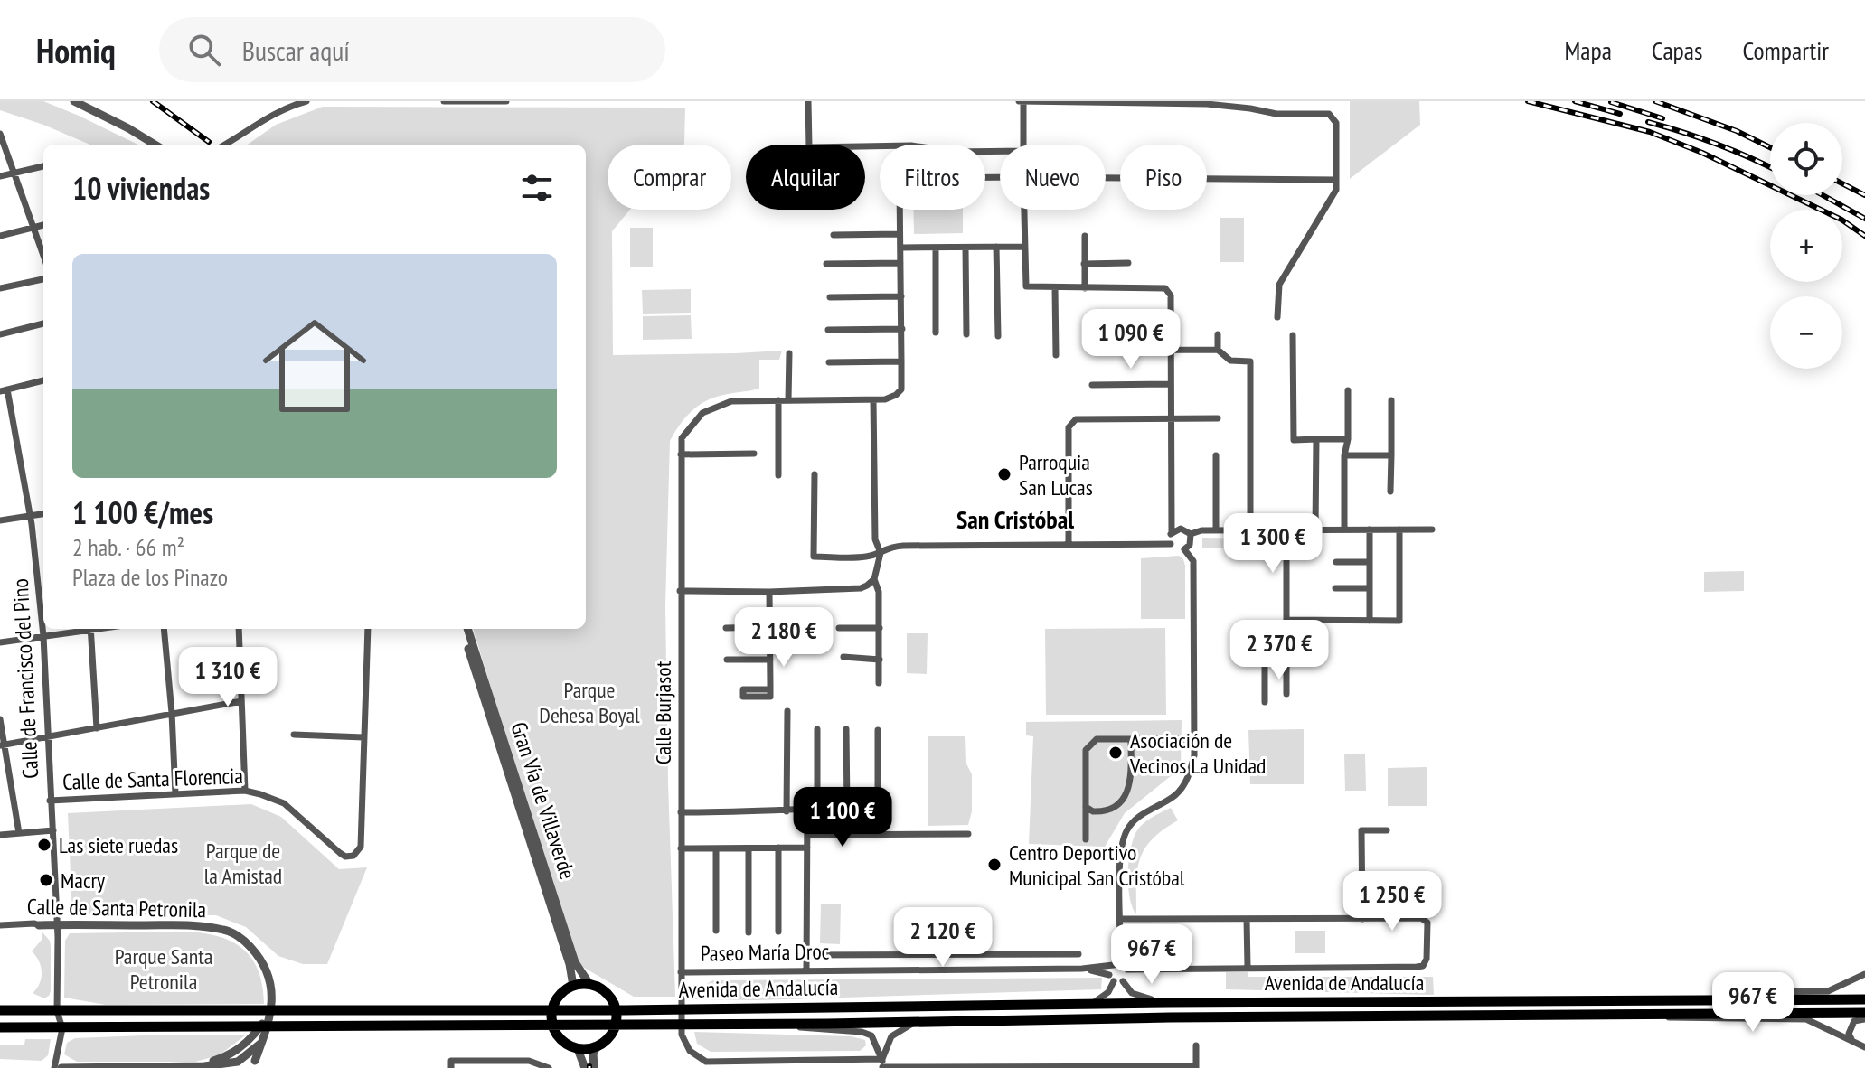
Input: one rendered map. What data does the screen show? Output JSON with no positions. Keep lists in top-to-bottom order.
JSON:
{
  "streets": {
    "main road": ["Avenida de Andalucía"],
    "street": [
      "Calle de Francisco del Pino",
      "Calle Burjasot",
      "Calle de Santa Florencia",
      "Gran Vía de Villaverde",
      "Calle de Santa Petronila",
      "Paseo María Droc"
    ]
  },
  "crossings": [
    ["Calle de Francisco del Pino", "Calle de Santa Florencia"],
    ["Calle de Francisco del Pino", "Calle de Santa Petronila"],
    ["Calle de Francisco del Pino", "Avenida de Andalucía"],
    ["Calle Burjasot", "Paseo María Droc"]
  ],
  "districts": ["San Cristóbal"],
  "parks": ["Parque Dehesa Boyal", "Parque de la Amistad", "Parque Santa Petronila"],
  "places": [
    "Parroquia San Lucas",
    "Asociación de Vecinos La Unidad",
    "Las siete ruedas",
    "Centro Deportivo Municipal San Cristóbal",
    "Macry"
  ],
  "page": {
    "header": "Homiq",
    "search": "Buscar aquí",
    "nav": ["Mapa", "Capas", "Compartir"],
    "map_buttons": ["+", "−"],
    "chip": [
      "Comprar",
      "Alquilar",
      "Filtros",
      "Nuevo",
      "Piso"
    ],
    "heading": "10 viviendas",
    "list": [
      {
        "name": "1 100 €/mes",
        "note": "2 hab. · 66 m² · Plaza de los Pinazo"
      }
    ],
    "price": [
      "1 090 €",
      "1 300 €",
      "2 180 €",
      "2 370 €",
      "1 310 €",
      "1 100 €",
      "1 250 €",
      "2 120 €",
      "967 €",
      "967 €"
    ]
  }
}
